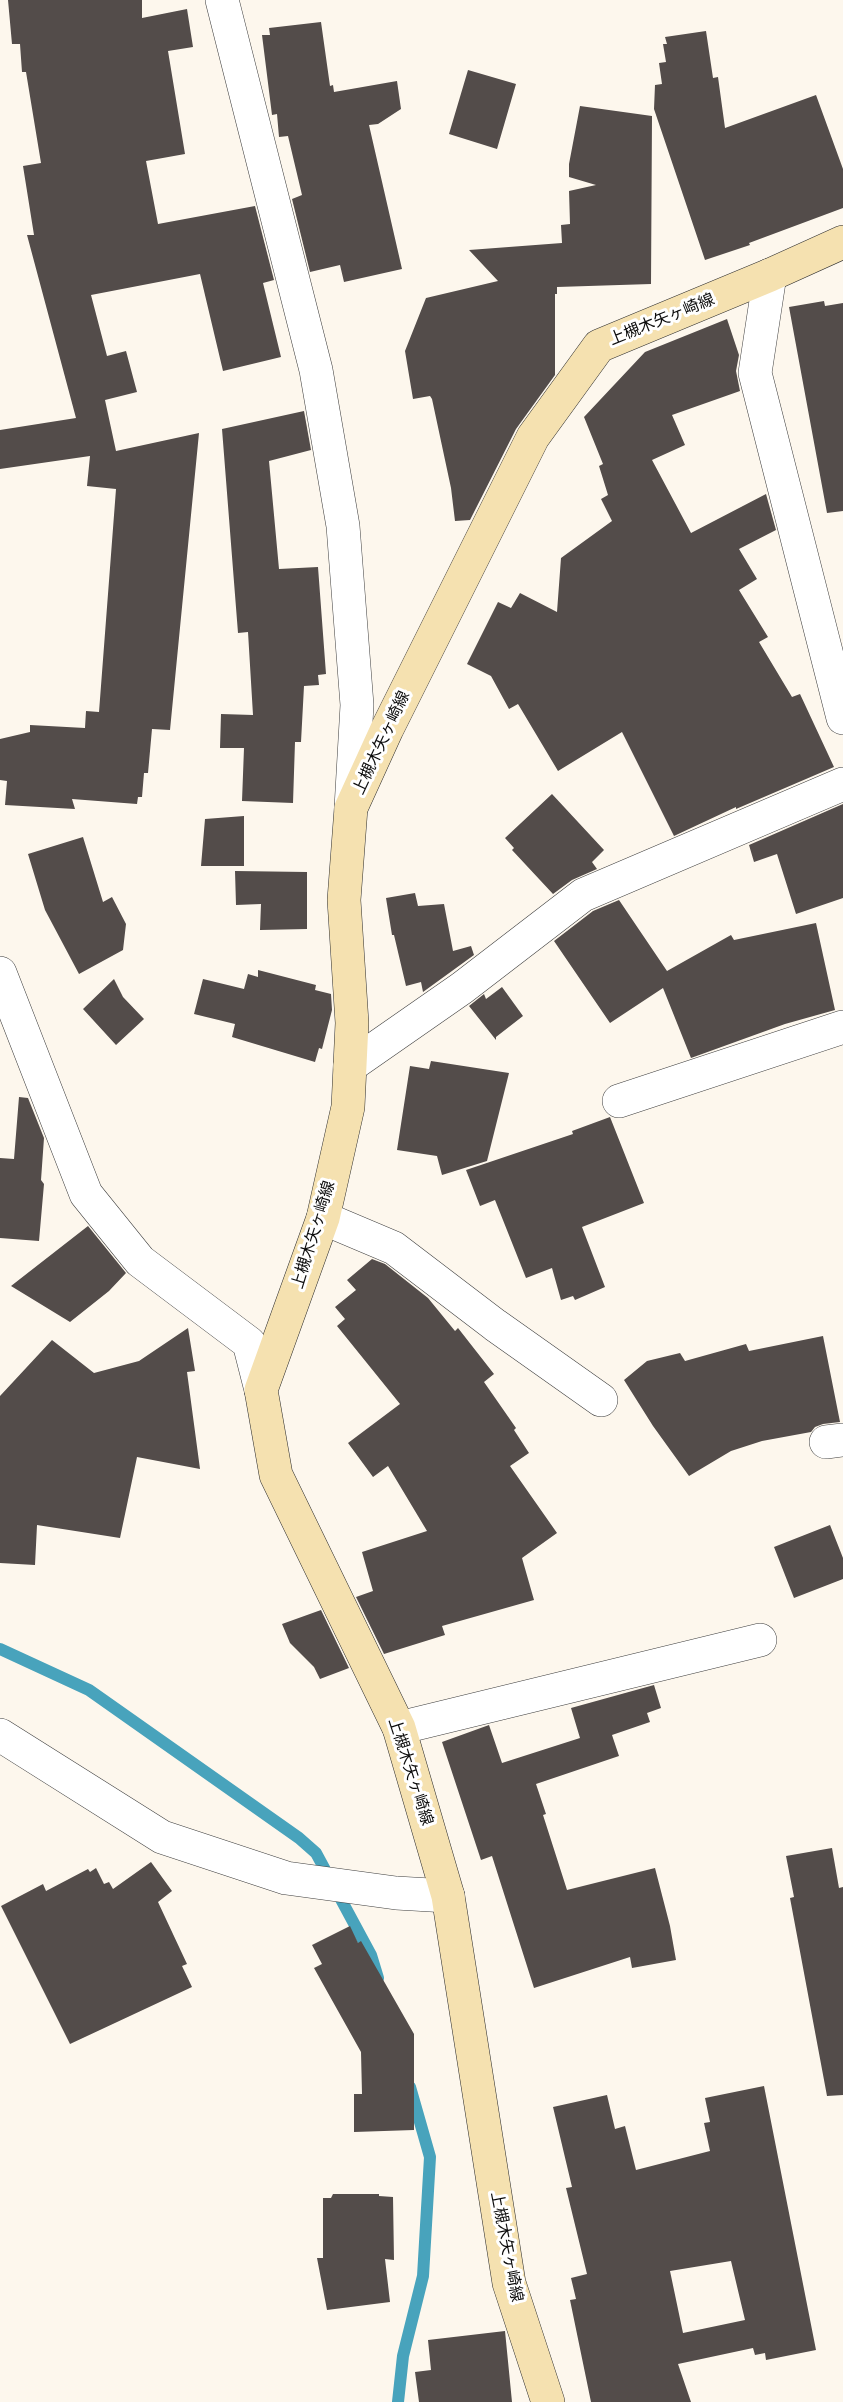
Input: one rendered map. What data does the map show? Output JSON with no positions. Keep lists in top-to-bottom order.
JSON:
{
  "streets": {
    "main road": ["上槻木矢ヶ崎線"]
  }
}
